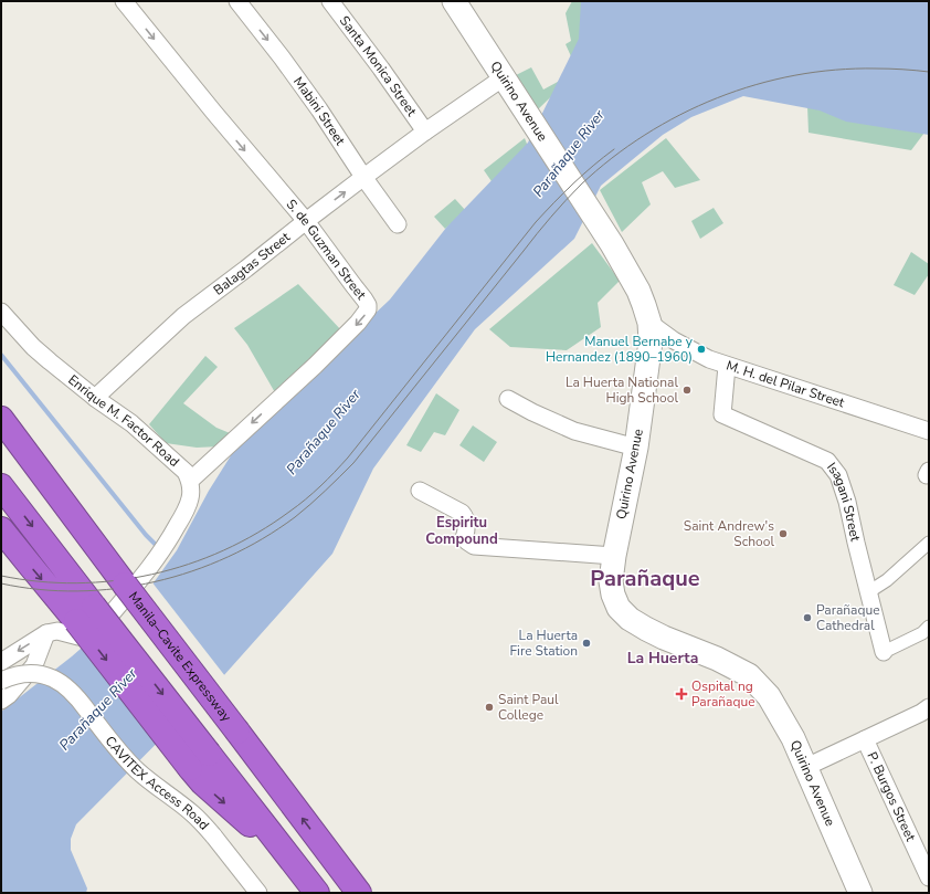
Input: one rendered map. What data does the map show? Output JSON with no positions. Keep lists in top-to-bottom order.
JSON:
{
  "streets": {
    "highway": ["Manila–Cavite Expressway"],
    "main road": ["Quirino Avenue"],
    "street": [
      "Santa Monica Street",
      "Mabini Street",
      "S. de Guzman Street",
      "Balagtas Street",
      "M. H. del Pilar Street",
      "Enrique M. Factor Road",
      "Isagani Street",
      "CAVITEX Access Road",
      "P. Burgos Street"
    ]
  },
  "crossings": [
    ["Santa Monica Street", "Balagtas Street"],
    ["Quirino Avenue", "Balagtas Street"],
    ["Quirino Avenue", "M. H. del Pilar Street"],
    ["Mabini Street", "Balagtas Street"],
    ["S. de Guzman Street", "Balagtas Street"],
    ["S. de Guzman Street", "Enrique M. Factor Road"],
    ["Balagtas Street", "Enrique M. Factor Road"],
    ["M. H. del Pilar Street", "Isagani Street"]
  ],
  "one_way": ["Mabini Street"],
  "districts": ["Espiritu Compound", "Parañaque", "La Huerta"],
  "water": ["Parañaque River"],
  "places": {
    "other": [
      "Manuel Bernabe y Hernandez (1890–1960)",
      "La Huerta National High School",
      "Saint Andrew's School",
      "Parañaque Cathedral",
      "La Huerta Fire Station",
      "Saint Paul College"
    ],
    "health": ["Ospital ng Parañaque"]
  }
}
